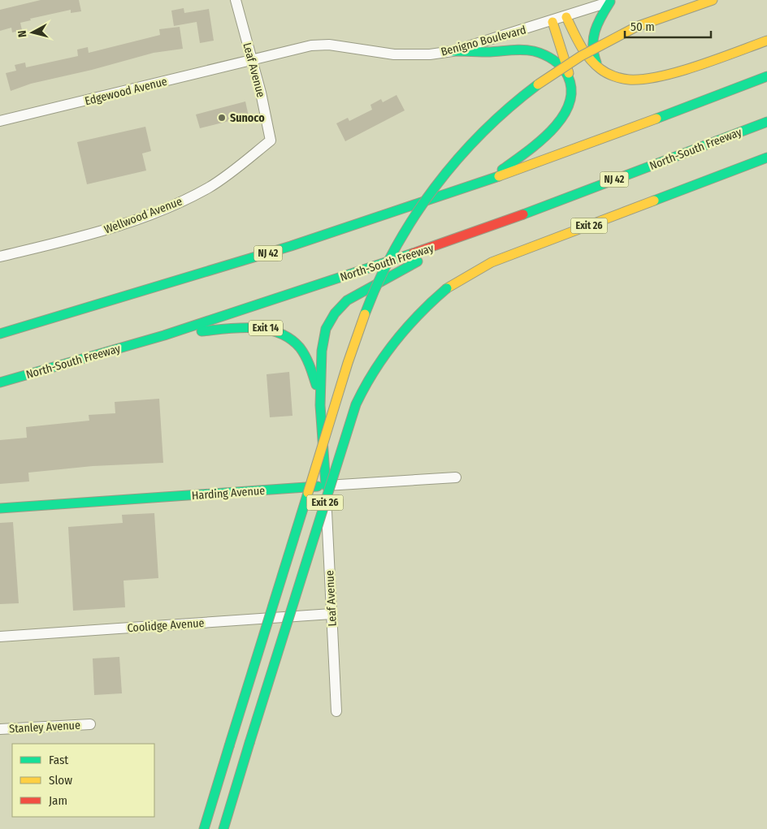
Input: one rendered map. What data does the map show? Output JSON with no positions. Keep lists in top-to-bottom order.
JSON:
{
  "streets": {
    "main road": [
      "North-South Freeway",
      "NJ 42",
      "Exit 26",
      "Exit 14",
      "Harding Avenue"
    ],
    "street": [
      "Benigno Boulevard",
      "Leaf Avenue",
      "Edgewood Avenue",
      "Wellwood Avenue",
      "Coolidge Avenue",
      "Stanley Avenue"
    ]
  },
  "crossings": [
    ["Benigno Boulevard", "Leaf Avenue"],
    ["Benigno Boulevard", "Edgewood Avenue"],
    ["Leaf Avenue", "Edgewood Avenue"],
    ["Leaf Avenue", "Wellwood Avenue"],
    ["Leaf Avenue", "Harding Avenue"],
    ["Leaf Avenue", "Coolidge Avenue"],
    ["North-South Freeway", "Exit 14"]
  ],
  "places": ["Sunoco"],
  "legend": ["Fast", "Slow", "Jam"],
  "scale_bar": "50 m",
  "north": "left"
}
